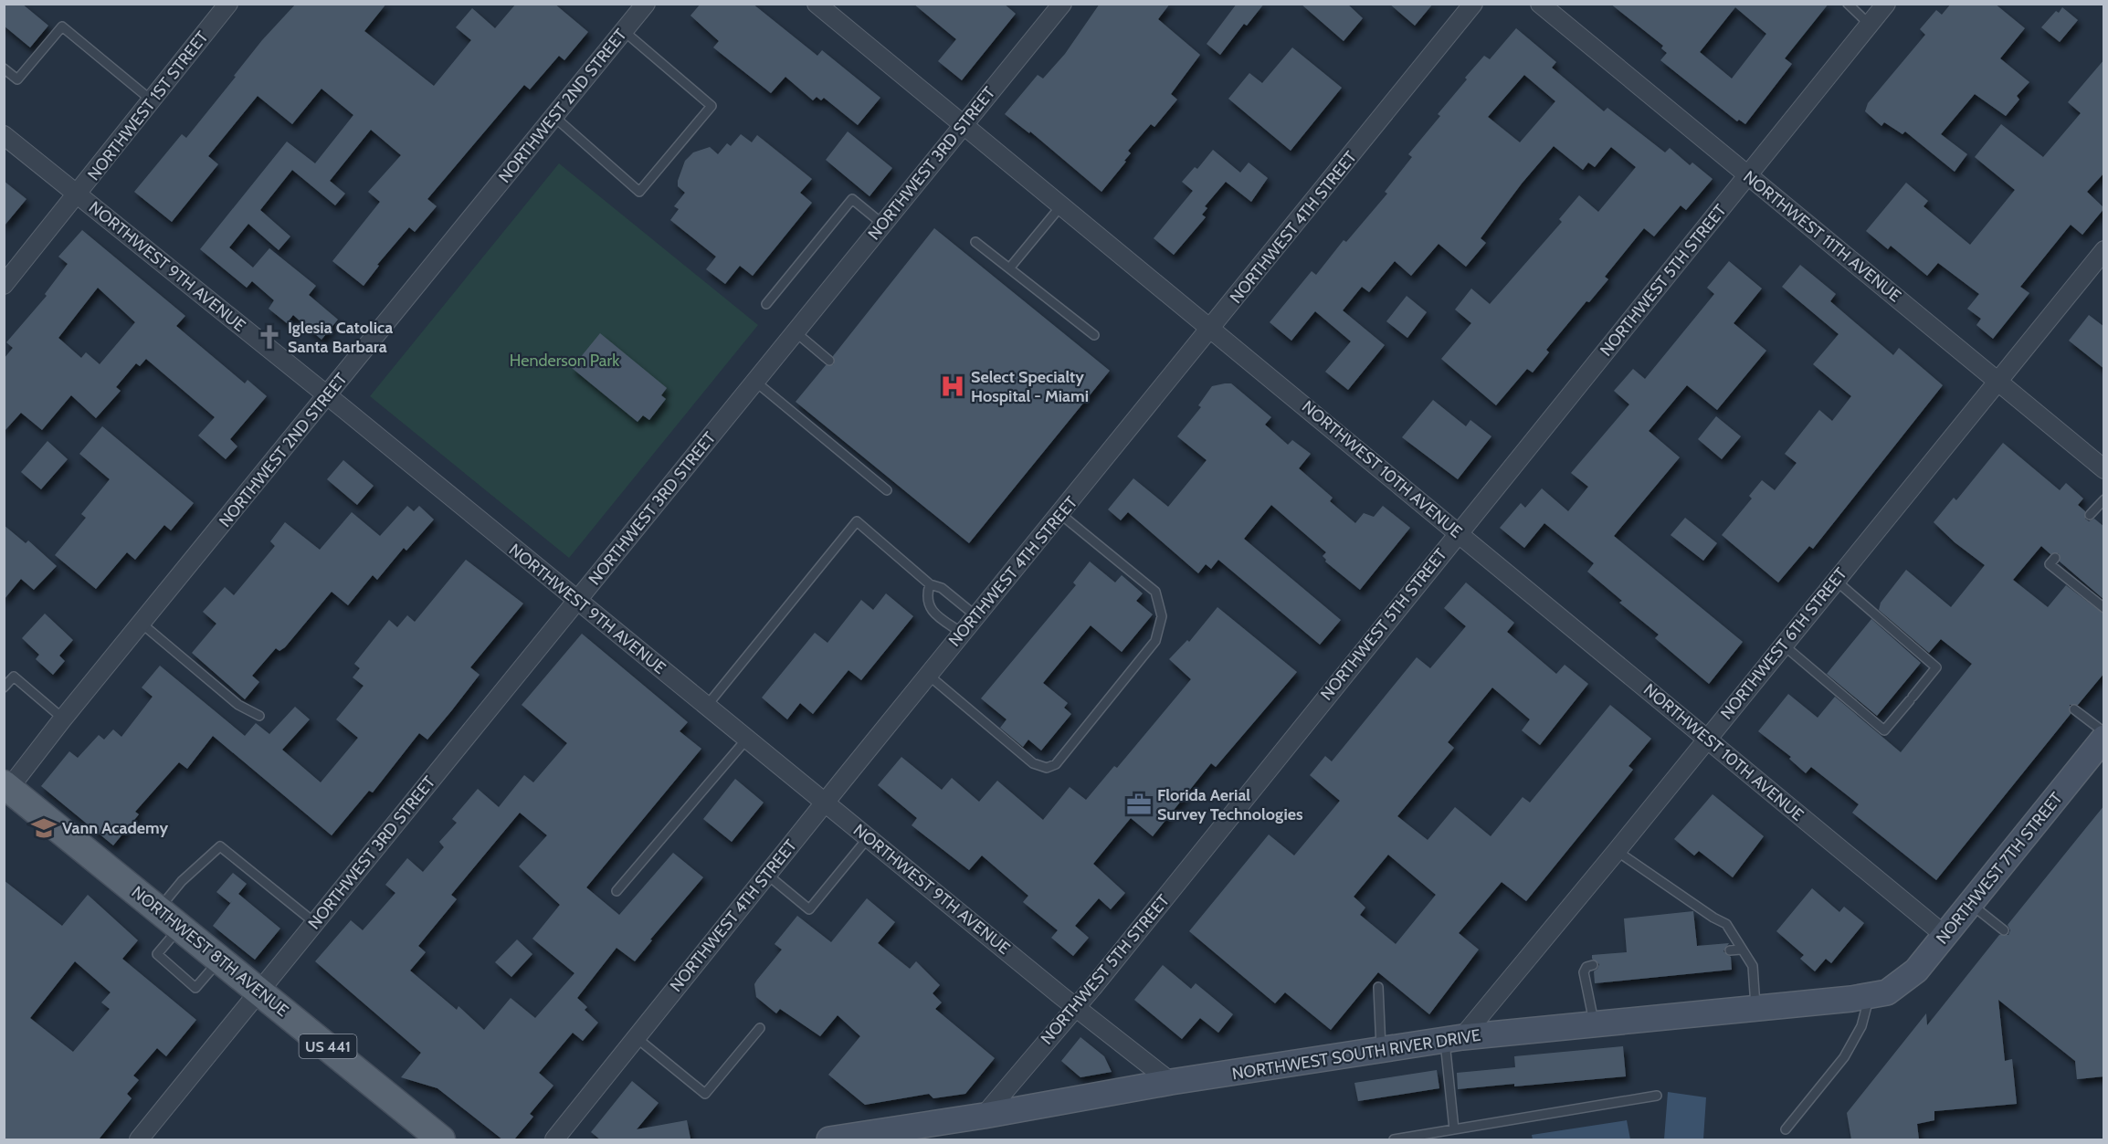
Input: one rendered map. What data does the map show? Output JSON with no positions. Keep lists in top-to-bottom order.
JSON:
{
  "streets": {
    "main road": [
      "NORTHWEST 7TH STREET",
      "NORTHWEST 8TH AVENUE",
      "US 441",
      "NORTHWEST SOUTH RIVER DRIVE"
    ],
    "street": [
      "NORTHWEST 1ST STREET",
      "NORTHWEST 2ND STREET",
      "NORTHWEST 3RD STREET",
      "NORTHWEST 4TH STREET",
      "NORTHWEST 11TH AVENUE",
      "NORTHWEST 9TH AVENUE",
      "NORTHWEST 5TH STREET",
      "NORTHWEST 10TH AVENUE",
      "NORTHWEST 6TH STREET"
    ]
  },
  "crossings": [
    ["NORTHWEST 1ST STREET", "NORTHWEST 9TH AVENUE"],
    ["NORTHWEST 2ND STREET", "NORTHWEST 9TH AVENUE"],
    ["NORTHWEST 2ND STREET", "NORTHWEST 8TH AVENUE"],
    ["NORTHWEST 3RD STREET", "NORTHWEST 9TH AVENUE"],
    ["NORTHWEST 3RD STREET", "NORTHWEST 10TH AVENUE"],
    ["NORTHWEST 3RD STREET", "NORTHWEST 8TH AVENUE"],
    ["NORTHWEST 4TH STREET", "NORTHWEST 9TH AVENUE"],
    ["NORTHWEST 4TH STREET", "NORTHWEST 10TH AVENUE"],
    ["NORTHWEST 11TH AVENUE", "NORTHWEST 5TH STREET"],
    ["NORTHWEST 11TH AVENUE", "NORTHWEST 6TH STREET"],
    ["NORTHWEST 9TH AVENUE", "NORTHWEST 5TH STREET"],
    ["NORTHWEST 9TH AVENUE", "NORTHWEST SOUTH RIVER DRIVE"],
    ["NORTHWEST 5TH STREET", "NORTHWEST 10TH AVENUE"],
    ["NORTHWEST 5TH STREET", "NORTHWEST SOUTH RIVER DRIVE"],
    ["NORTHWEST 10TH AVENUE", "NORTHWEST 6TH STREET"],
    ["NORTHWEST 10TH AVENUE", "NORTHWEST 7TH STREET"],
    ["NORTHWEST 6TH STREET", "NORTHWEST SOUTH RIVER DRIVE"],
    ["NORTHWEST 7TH STREET", "NORTHWEST SOUTH RIVER DRIVE"]
  ],
  "parks": ["Henderson Park"],
  "places": {
    "church": ["Iglesia Catolica Santa Barbara"],
    "hospital": ["Select Specialty Hospital - Miami"],
    "office": ["Florida Aerial Survey Technologies"],
    "school or university": ["Vann Academy"]
  }
}
